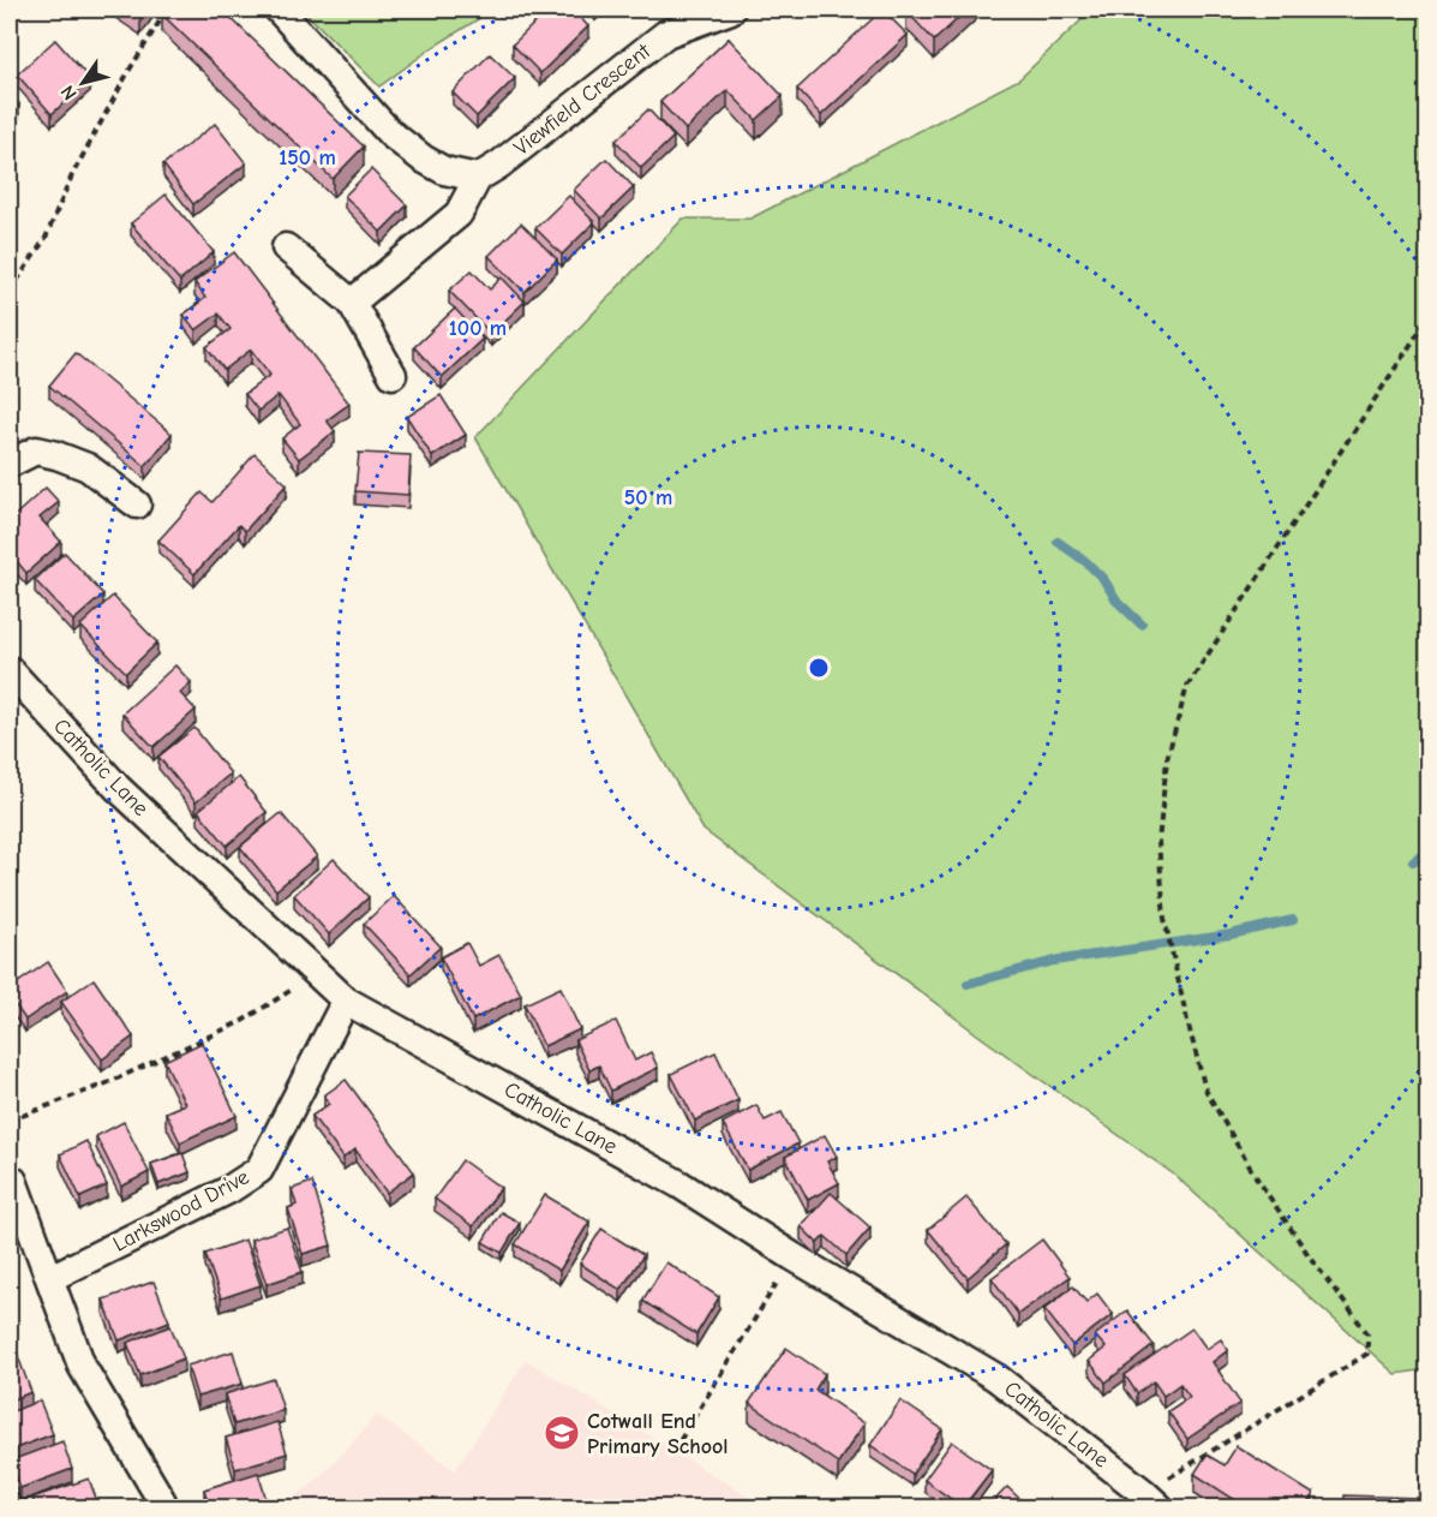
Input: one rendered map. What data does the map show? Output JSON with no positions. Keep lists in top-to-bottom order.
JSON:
{
  "streets": {
    "street": ["Viewfield Crescent", "Catholic Lane", "Larkswood Drive"]
  },
  "crossings": [
    ["Catholic Lane", "Larkswood Drive"]
  ],
  "places": {
    "school or university": ["Cotwall End Primary School"]
  },
  "north": "bottom left",
  "rings": ["150 m", "100 m", "50 m"]
}
